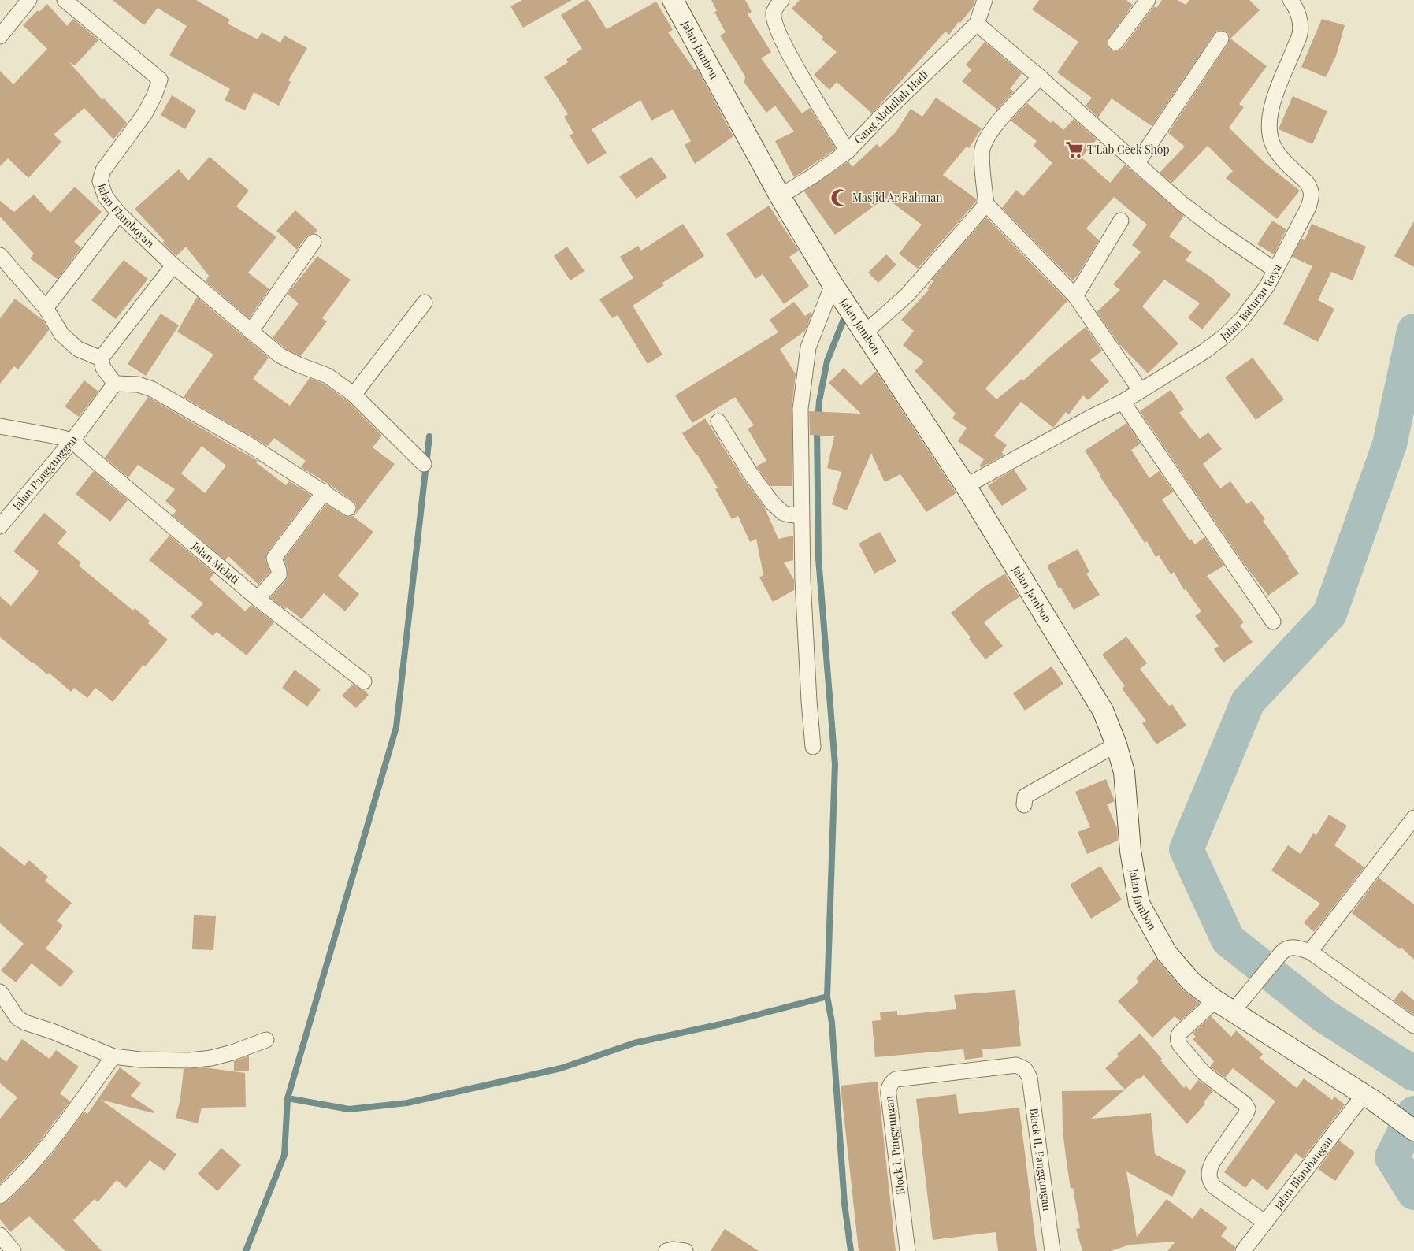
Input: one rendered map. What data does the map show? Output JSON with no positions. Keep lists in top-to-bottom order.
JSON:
{
  "streets": {
    "main road": ["Jalan Jambon"],
    "street": [
      "Gang Abdullah Hadi",
      "Jalan Flamboyan",
      "Jalan Baturan Raya",
      "Jalan Panggunggan",
      "Jalan Melati",
      "Block I, Panggungan",
      "Block II, Panggungan",
      "Jalan Blambangan"
    ]
  },
  "crossings": [
    ["Jalan Jambon", "Gang Abdullah Hadi"],
    ["Jalan Jambon", "Jalan Baturan Raya"],
    ["Jalan Jambon", "Jalan Blambangan"],
    ["Jalan Panggunggan", "Jalan Melati"],
    ["Block I, Panggungan", "Block II, Panggungan"]
  ],
  "places": {
    "supermarket": ["T'Lab Geek Shop"],
    "mosque": ["Masjid Ar Rahman"]
  }
}
